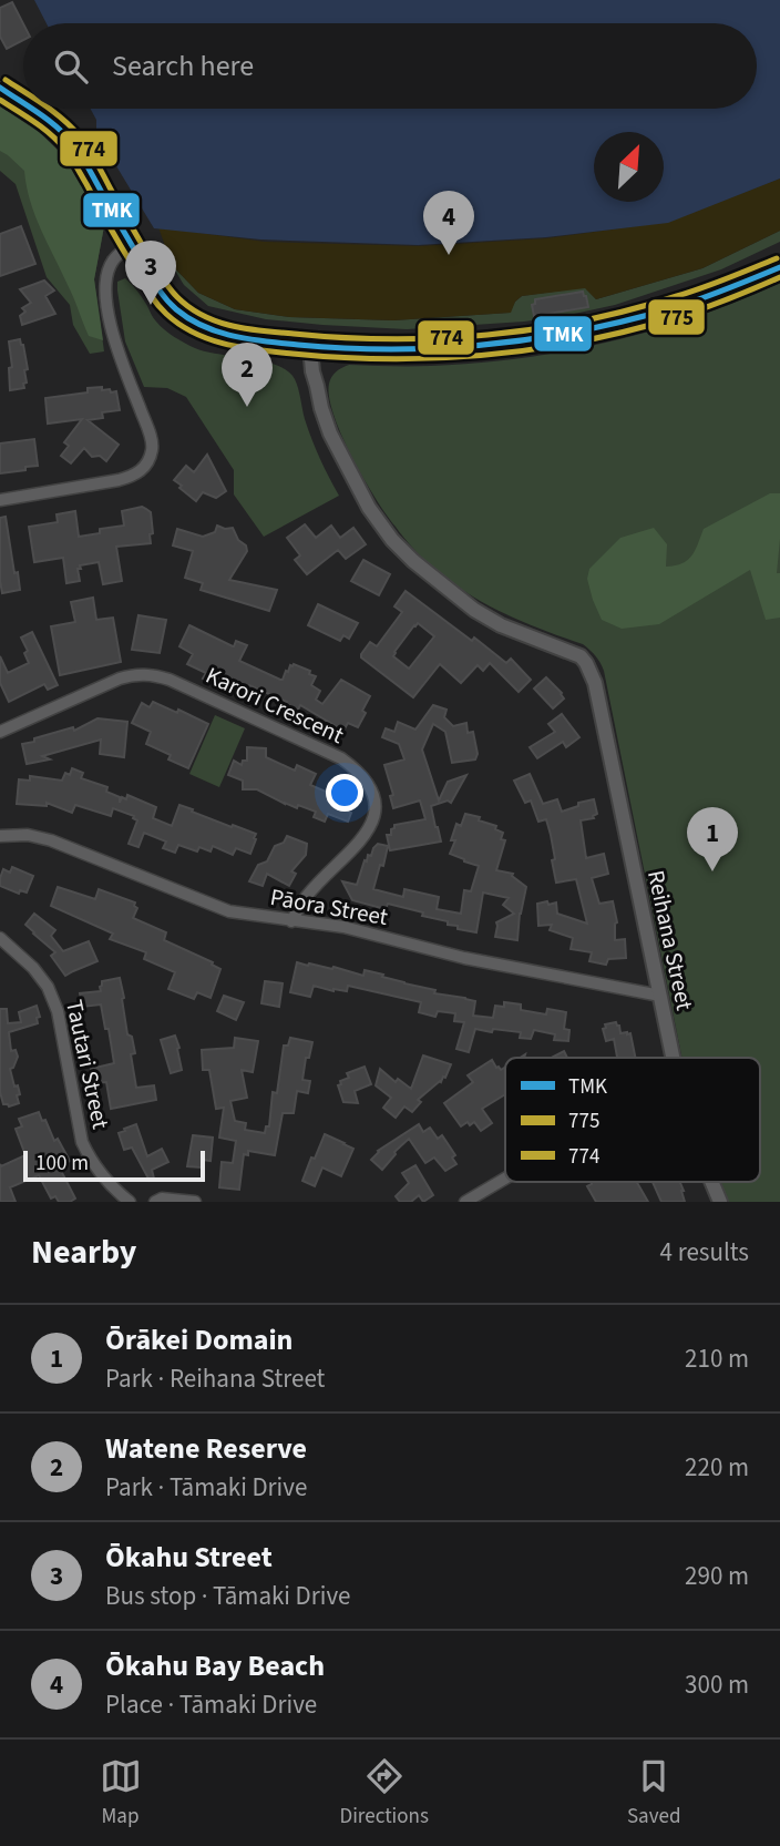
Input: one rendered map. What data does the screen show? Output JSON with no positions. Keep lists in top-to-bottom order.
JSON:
{
  "streets": {
    "street": [
      "Karori Crescent",
      "Pāora Street",
      "Reihana Street",
      "Tautari Street"
    ]
  },
  "crossings": [
    ["Karori Crescent", "Pāora Street"],
    ["Pāora Street", "Reihana Street"]
  ],
  "lines": ["transit line 774", "transit line TMK", "transit line 775"],
  "legend": ["TMK", "775", "774"],
  "scale_bar": "100 m",
  "north": "top right",
  "page": {
    "search": "Search here",
    "pins": [
      "4",
      "3",
      "2",
      "1"
    ],
    "scale": "100 m",
    "heading": ["Nearby", "4 results"],
    "list": [
      {
        "mark": "1",
        "name": "Ōrākei Domain",
        "note": "Park · Reihana Street",
        "value": "210 m"
      },
      {
        "mark": "2",
        "name": "Watene Reserve",
        "note": "Park · Tāmaki Drive",
        "value": "220 m"
      },
      {
        "mark": "3",
        "name": "Ōkahu Street",
        "note": "Bus stop · Tāmaki Drive",
        "value": "290 m"
      },
      {
        "mark": "4",
        "name": "Ōkahu Bay Beach",
        "note": "Place · Tāmaki Drive",
        "value": "300 m"
      }
    ],
    "nav": ["Map", "Directions", "Saved"]
  }
}
